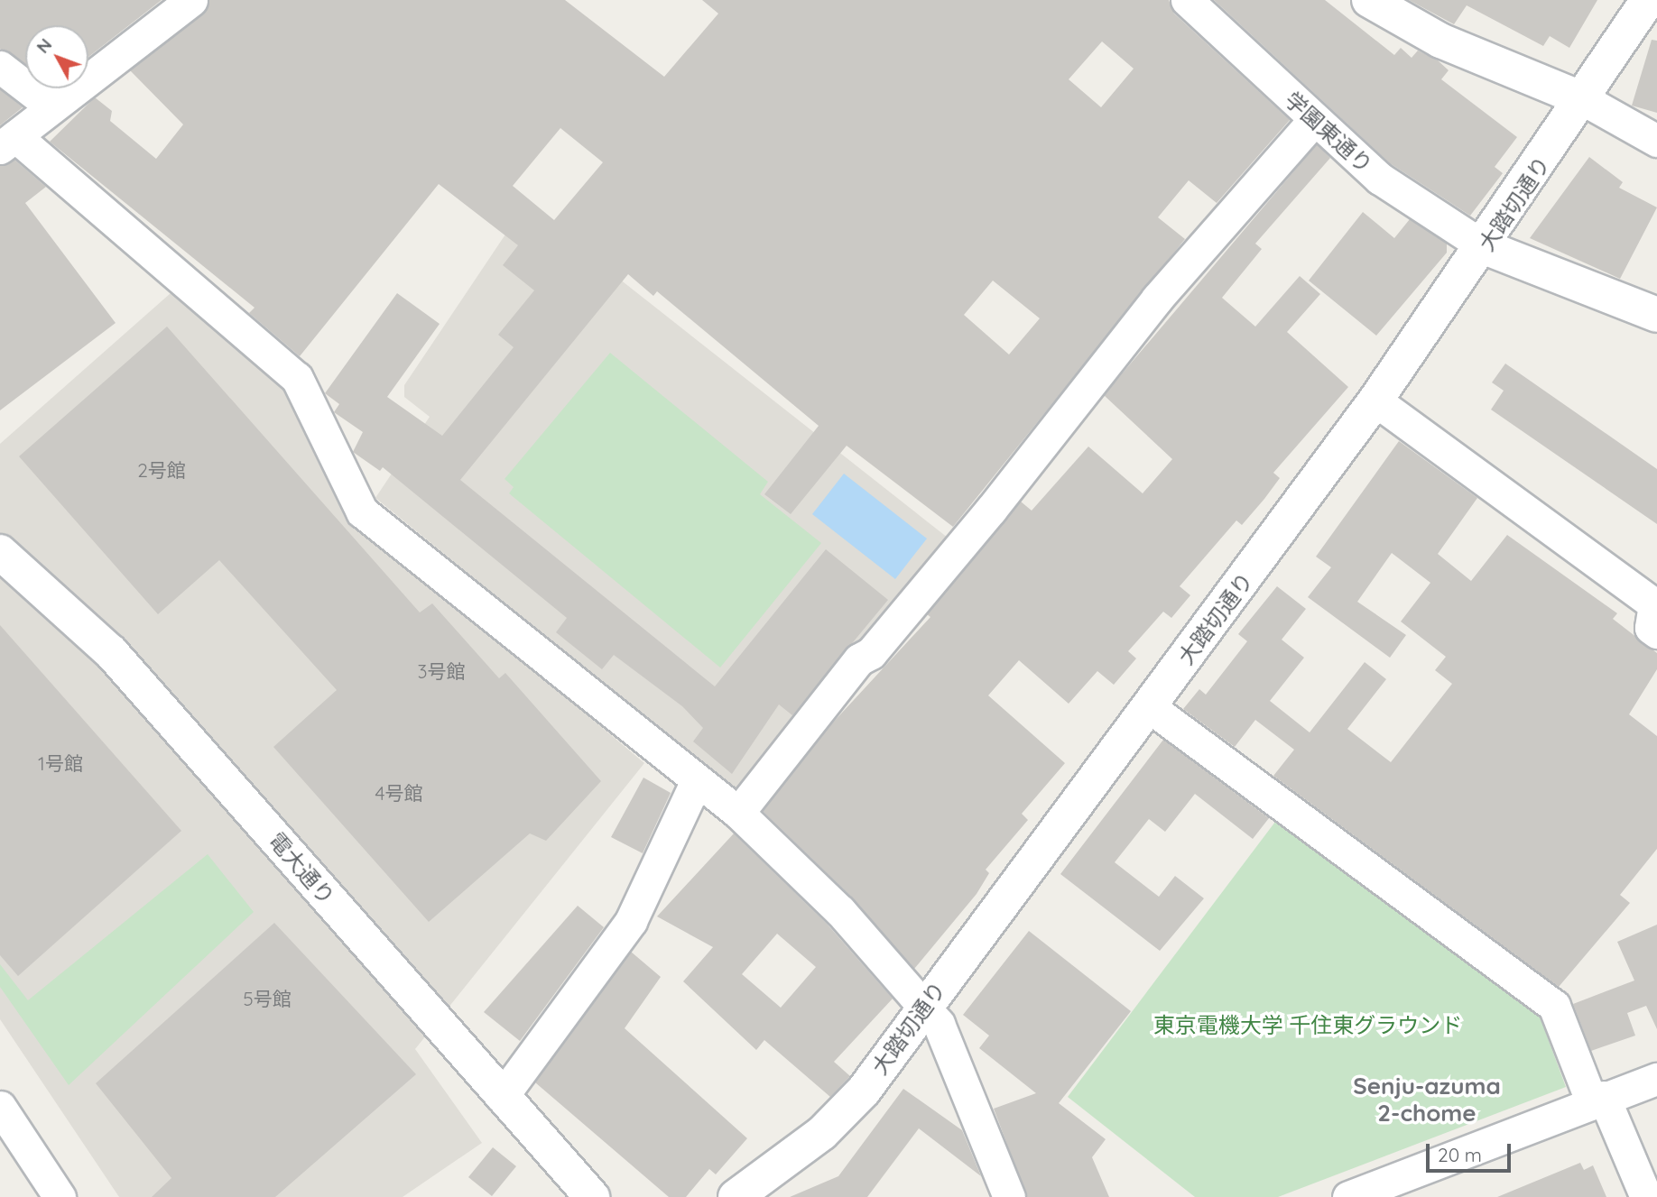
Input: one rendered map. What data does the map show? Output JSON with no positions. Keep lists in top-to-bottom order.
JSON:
{
  "streets": {
    "street": ["学園東通り", "大踏切通り", "電大通り"]
  },
  "crossings": [
    ["学園東通り", "大踏切通り"]
  ],
  "districts": ["Senju-azuma 2-chome"],
  "parks": ["東京電機大学 千住東グラウンド"],
  "house_numbers": [
    "2号館",
    "3号館",
    "1号館",
    "4号館",
    "5号館"
  ],
  "scale_bar": "20 m",
  "north": "top left"
}
